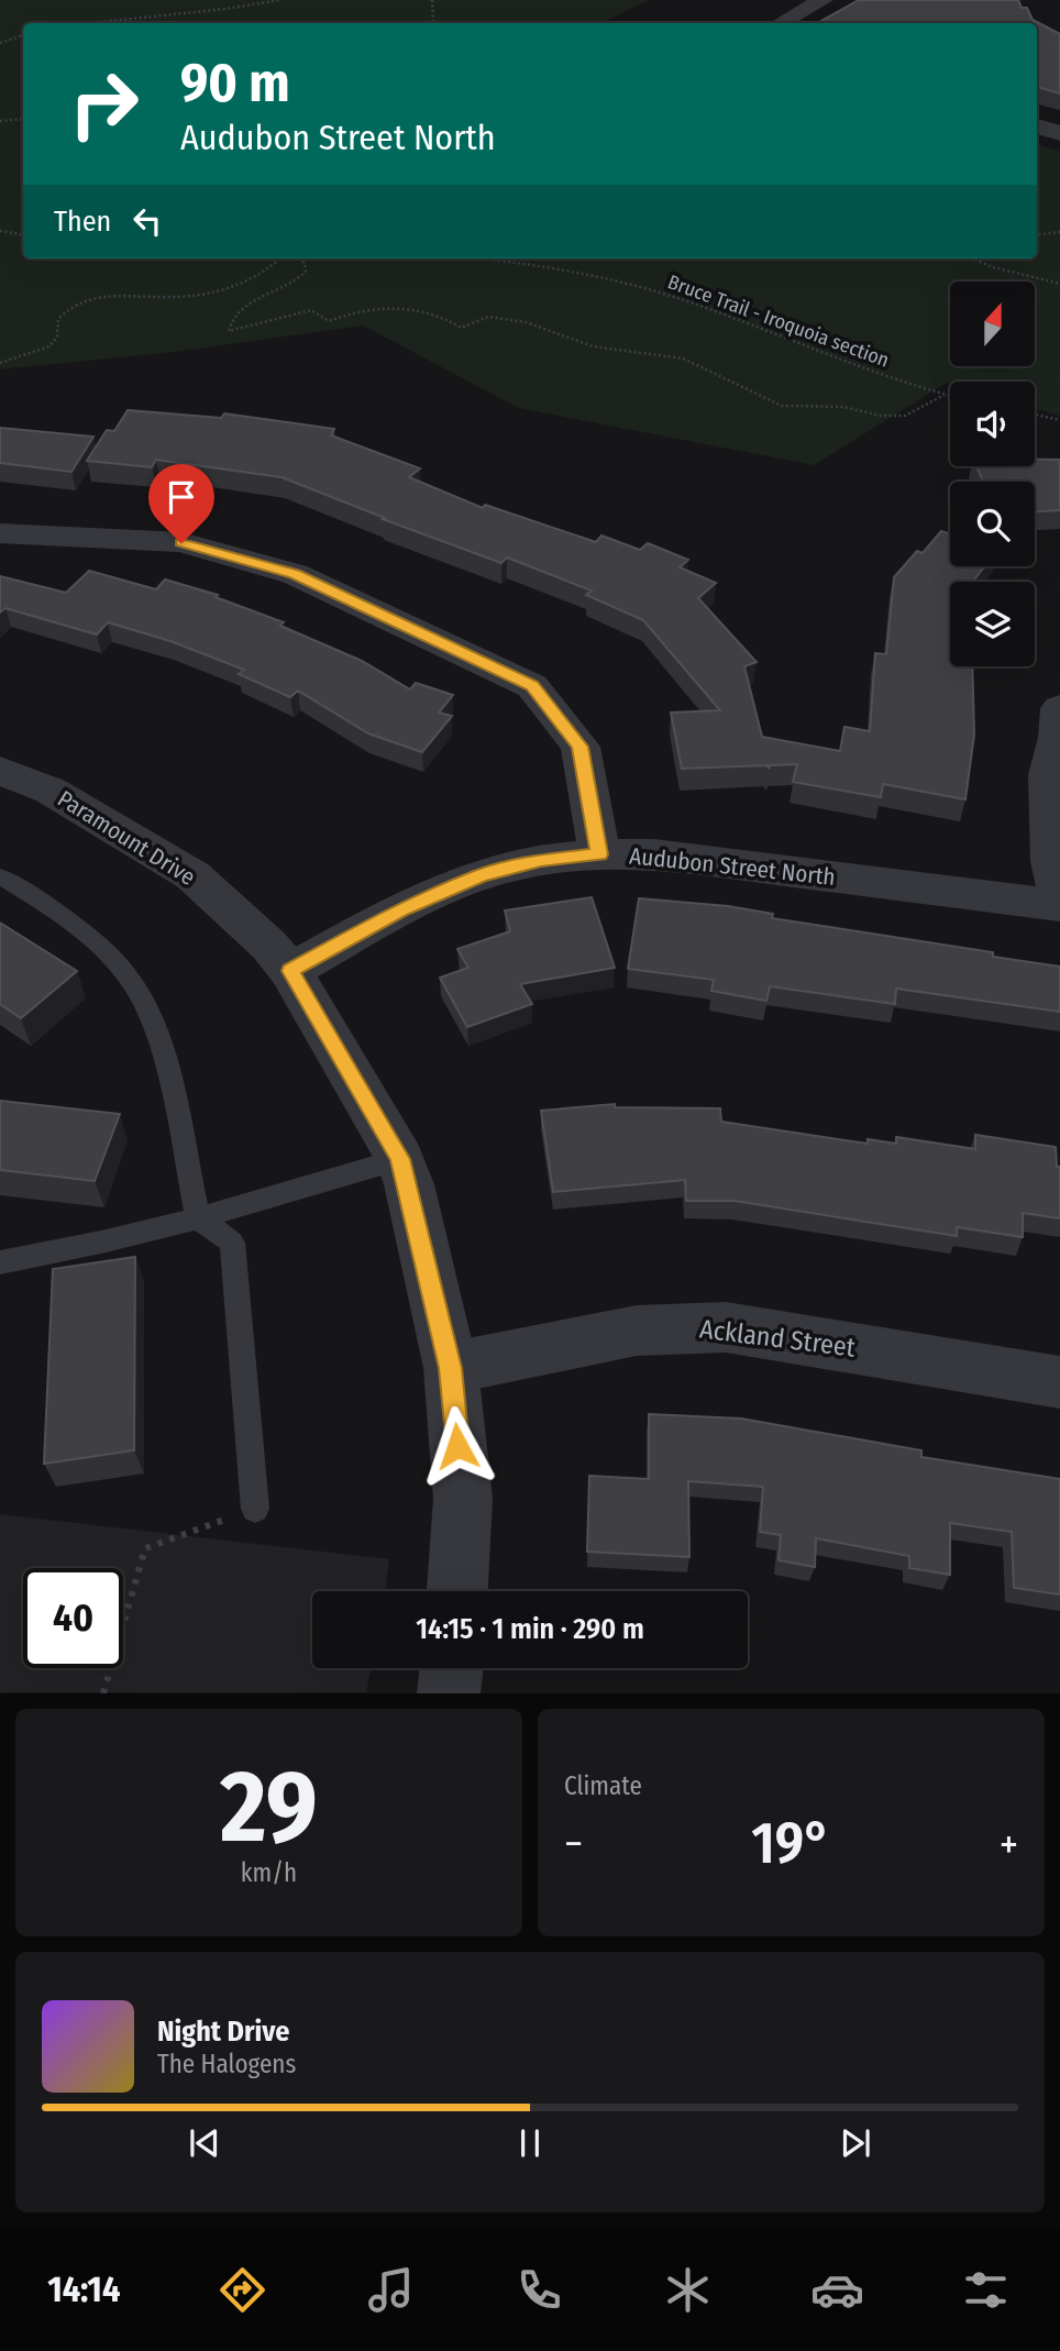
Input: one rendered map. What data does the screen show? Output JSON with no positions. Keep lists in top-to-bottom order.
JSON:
{
  "streets": {
    "street": ["Paramount Drive", "Audubon Street North", "Ackland Street"],
    "path": ["Bruce Trail - Iroquoia section"]
  },
  "crossings": [
    ["Paramount Drive", "Audubon Street North"],
    ["Paramount Drive", "Ackland Street"]
  ],
  "north": "top",
  "page": {
    "turn": ["90 m", "Audubon Street North"],
    "then": "Then",
    "limit": "40",
    "trip": "14:15 · 1 min · 290 m",
    "tile": [
      ["29", "km/h"],
      "Climate"
    ],
    "heat": ["−", "19°", "+"],
    "song": ["Night Drive", "The Halogens"],
    "tabs": "14:14"
  }
}
